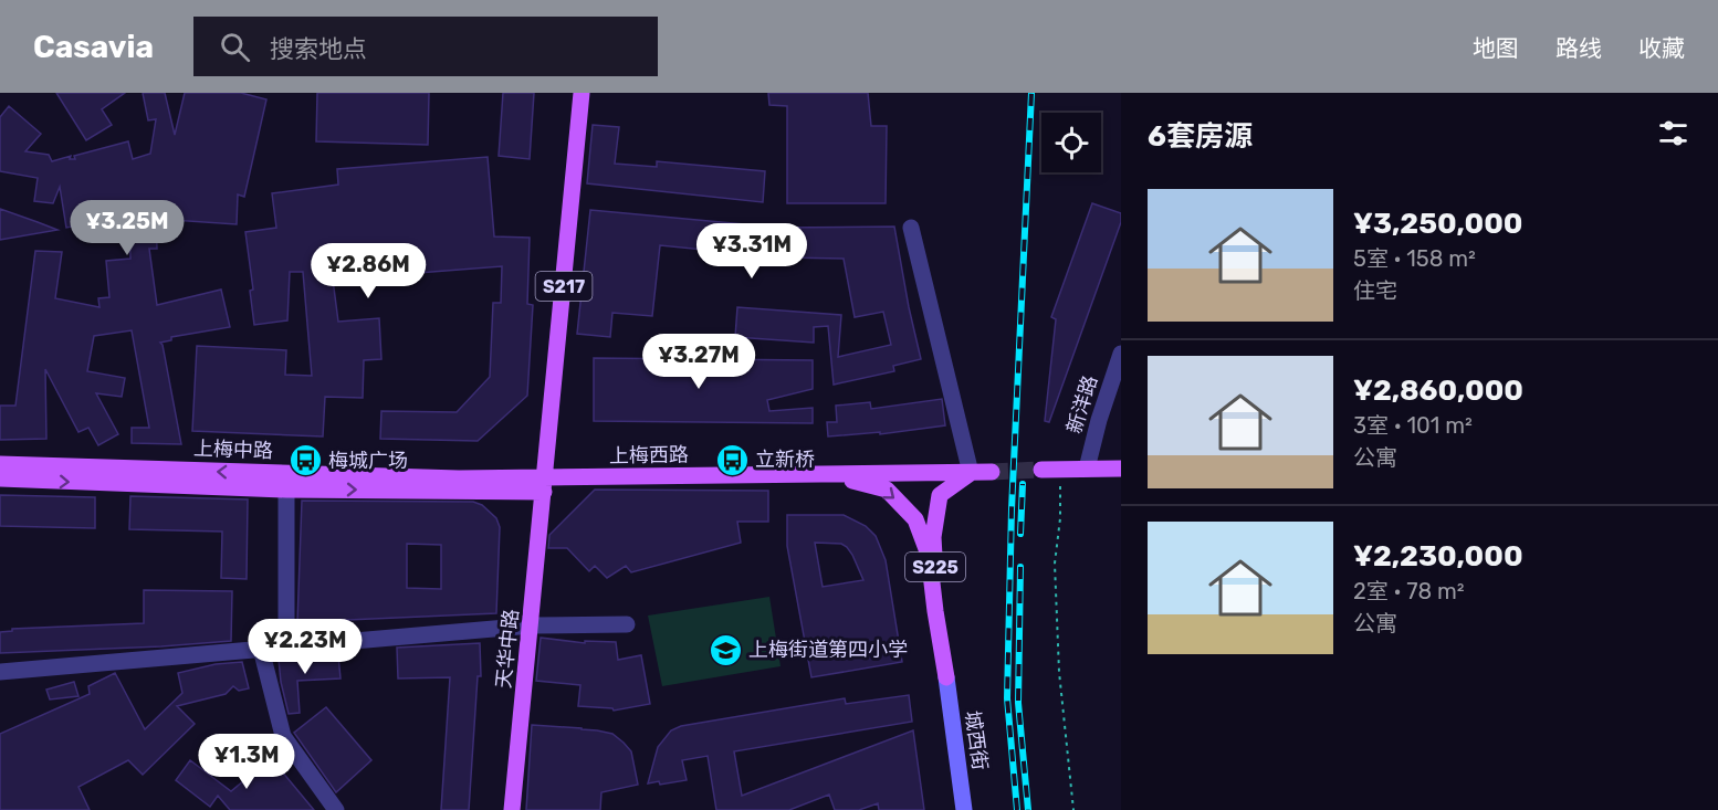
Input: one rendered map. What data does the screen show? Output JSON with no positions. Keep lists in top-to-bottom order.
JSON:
{
  "streets": {
    "main road": [
      "S217",
      "上梅中路",
      "上梅西路",
      "S225",
      "天华中路",
      "城西街"
    ],
    "street": ["新洋路"]
  },
  "crossings": [
    ["S217", "上梅中路"],
    ["S217", "上梅西路"],
    ["S217", "天华中路"],
    ["上梅中路", "上梅西路"],
    ["上梅中路", "天华中路"],
    ["上梅西路", "天华中路"],
    ["上梅西路", "城西街"]
  ],
  "one_way": ["城西街"],
  "places": {
    "bus stop": ["立新桥", "梅城广场"],
    "school or university": ["上梅街道第四小学"]
  },
  "page": {
    "header": "Casavia",
    "search": "搜索地点",
    "nav": ["地图", "路线", "收藏"],
    "heading": "6套房源",
    "list": [
      {
        "name": "¥3,250,000",
        "note": "5室 · 158 m² · 住宅"
      },
      {
        "name": "¥2,860,000",
        "note": "3室 · 101 m² · 公寓"
      },
      {
        "name": "¥2,230,000",
        "note": "2室 · 78 m² · 公寓"
      }
    ],
    "price": [
      "¥3.25M",
      "¥3.31M",
      "¥2.86M",
      "¥3.27M",
      "¥2.23M",
      "¥1.3M"
    ]
  }
}
